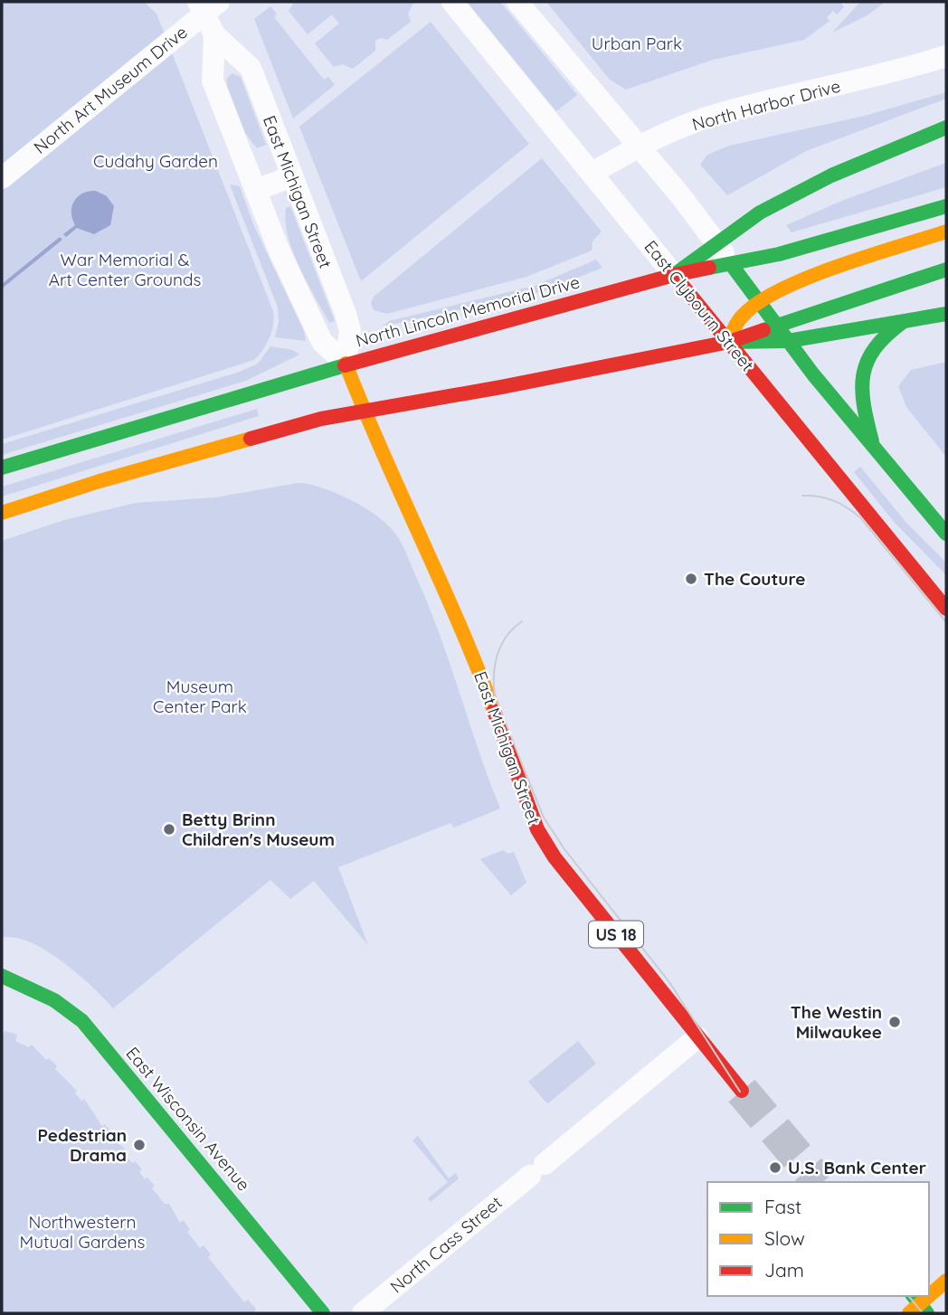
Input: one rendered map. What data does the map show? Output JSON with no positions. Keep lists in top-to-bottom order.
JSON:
{
  "streets": {
    "main road": [
      "East Michigan Street",
      "East Clybourn Street",
      "North Lincoln Memorial Drive",
      "US 18",
      "East Wisconsin Avenue"
    ],
    "street": ["North Art Museum Drive", "North Harbor Drive", "North Cass Street"]
  },
  "crossings": [
    ["North Art Museum Drive", "East Michigan Street"],
    ["North Harbor Drive", "East Clybourn Street"],
    ["East Michigan Street", "North Lincoln Memorial Drive"],
    ["East Michigan Street", "North Cass Street"],
    ["East Clybourn Street", "North Lincoln Memorial Drive"]
  ],
  "parks": [
    "Urban Park",
    "Cudahy Garden",
    "War Memorial & Art Center Grounds",
    "Museum Center Park",
    "Northwestern Mutual Gardens"
  ],
  "places": [
    "The Couture",
    "Betty Brinn Children's Museum",
    "The Westin Milwaukee",
    "Pedestrian Drama",
    "U.S. Bank Center"
  ],
  "legend": ["Fast", "Slow", "Jam"]
}
